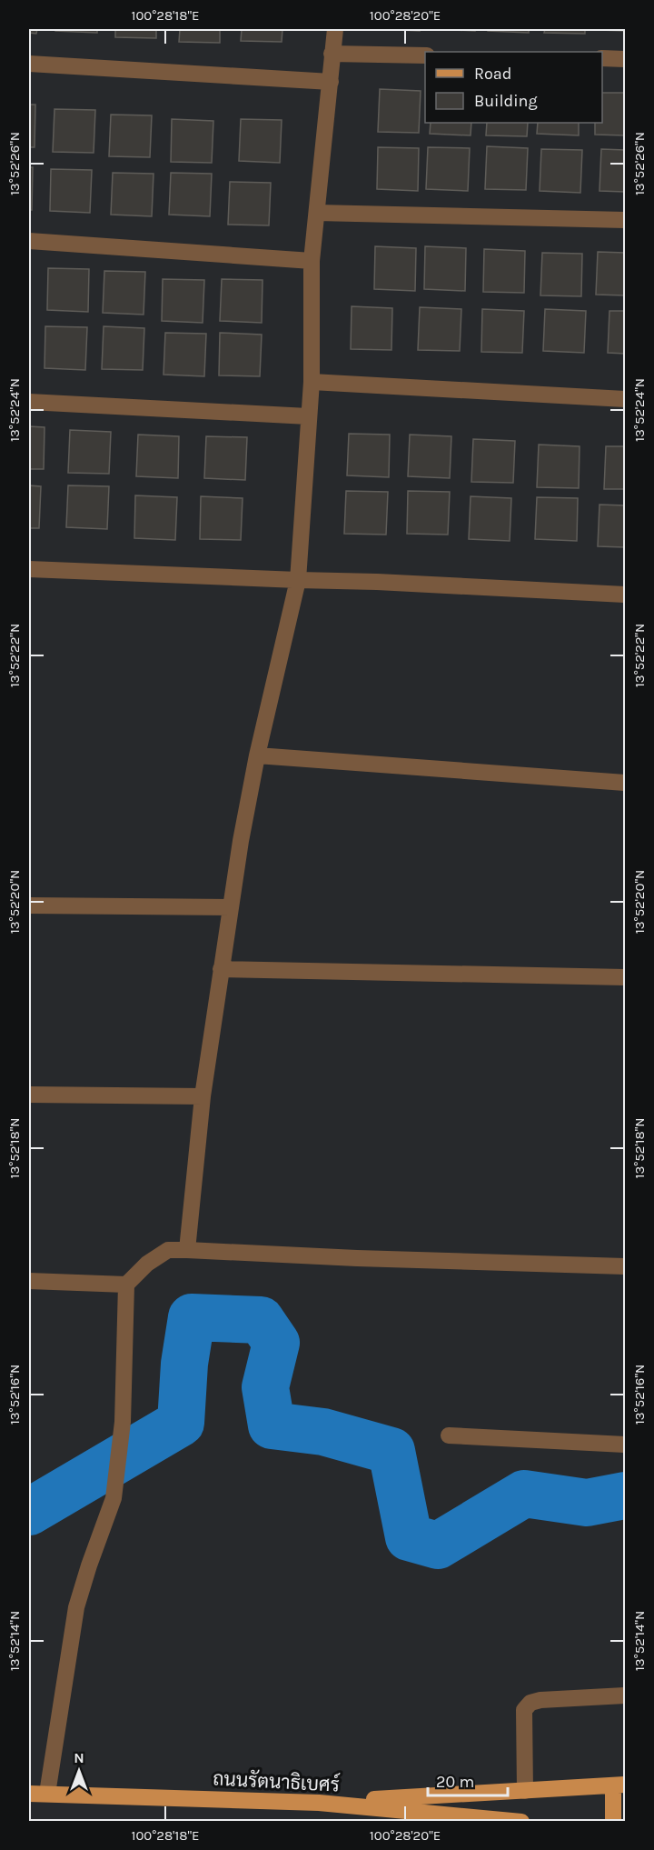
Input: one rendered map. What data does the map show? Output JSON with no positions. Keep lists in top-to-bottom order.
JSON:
{
  "streets": {
    "main road": ["ถนนรัตนาธิเบศร์"]
  },
  "legend": ["Road", "Building"],
  "scale_bar": "20 m",
  "north": "top",
  "coordinates": [
    "100°28'18\"E",
    "100°28'20\"E",
    "13°52'26\"N",
    "13°52'24\"N",
    "13°52'22\"N",
    "13°52'20\"N",
    "13°52'18\"N",
    "13°52'16\"N",
    "13°52'14\"N"
  ]
}
